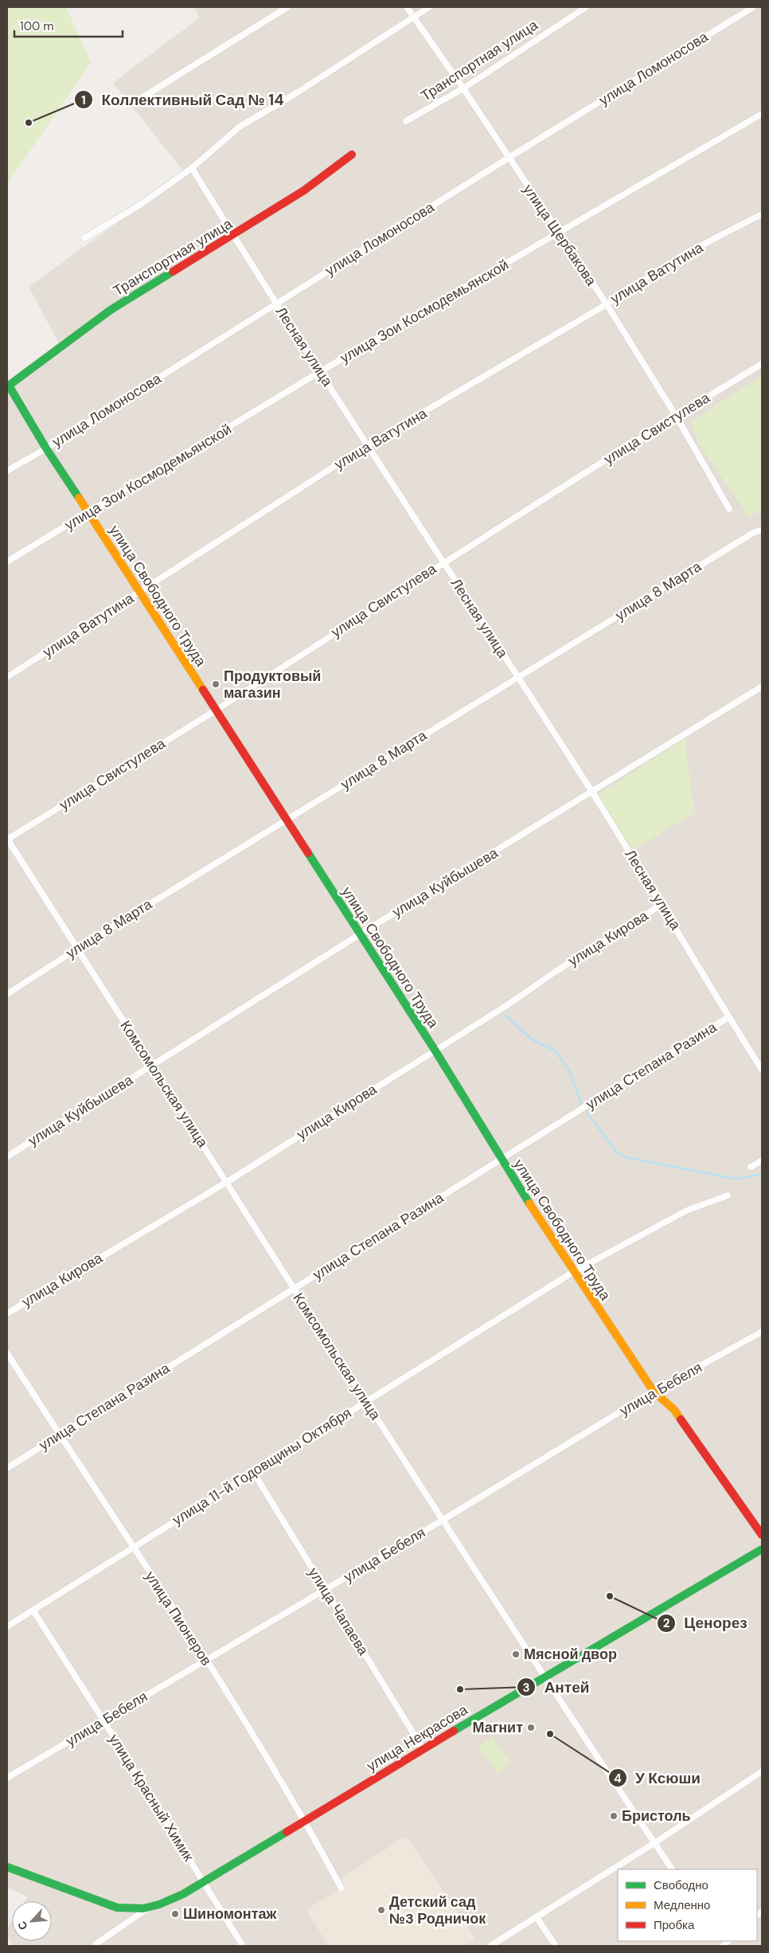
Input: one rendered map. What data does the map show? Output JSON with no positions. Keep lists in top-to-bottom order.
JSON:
{
  "streets": {
    "street": [
      "Транспортная улица",
      "улица Ломоносова",
      "улица Щербакова",
      "улица Ватутина",
      "улица Зои Космодемьянской",
      "Лесная улица",
      "улица Свистулева",
      "улица 8 Марта",
      "улица Свободного Труда",
      "улица Куйбышева",
      "улица Кирова",
      "улица Степана Разина",
      "Комсомольская улица",
      "улица Бебеля",
      "улица 11-й Годовщины Октября",
      "улица Чапаева",
      "улица Пионеров",
      "улица Некрасова",
      "улица Красный Химик"
    ]
  },
  "crossings": [
    ["Транспортная улица", "улица Щербакова"],
    ["Транспортная улица", "Лесная улица"],
    ["Транспортная улица", "улица Свободного Труда"],
    ["улица Ломоносова", "улица Щербакова"],
    ["улица Ломоносова", "Лесная улица"],
    ["улица Ломоносова", "улица Свободного Труда"],
    ["улица Щербакова", "улица Ватутина"],
    ["улица Щербакова", "улица Зои Космодемьянской"],
    ["улица Щербакова", "улица Свистулева"],
    ["улица Ватутина", "Лесная улица"],
    ["улица Ватутина", "улица Свободного Труда"],
    ["улица Зои Космодемьянской", "Лесная улица"],
    ["улица Зои Космодемьянской", "улица Свободного Труда"],
    ["Лесная улица", "улица Свистулева"],
    ["Лесная улица", "улица 8 Марта"],
    ["Лесная улица", "улица Куйбышева"],
    ["Лесная улица", "улица Кирова"],
    ["Лесная улица", "улица Степана Разина"],
    ["улица Свистулева", "улица Свободного Труда"],
    ["улица Свистулева", "Комсомольская улица"],
    ["улица 8 Марта", "улица Свободного Труда"],
    ["улица 8 Марта", "Комсомольская улица"],
    ["улица Свободного Труда", "улица Куйбышева"],
    ["улица Свободного Труда", "улица Кирова"],
    ["улица Свободного Труда", "улица Степана Разина"],
    ["улица Свободного Труда", "улица Бебеля"],
    ["улица Свободного Труда", "улица 11-й Годовщины Октября"],
    ["улица Куйбышева", "Комсомольская улица"],
    ["улица Кирова", "Комсомольская улица"],
    ["улица Степана Разина", "Комсомольская улица"],
    ["улица Степана Разина", "улица Пионеров"],
    ["Комсомольская улица", "улица Бебеля"],
    ["Комсомольская улица", "улица 11-й Годовщины Октября"],
    ["Комсомольская улица", "улица Некрасова"],
    ["улица Бебеля", "улица Чапаева"],
    ["улица Бебеля", "улица Пионеров"],
    ["улица Бебеля", "улица Красный Химик"],
    ["улица 11-й Годовщины Октября", "улица Чапаева"],
    ["улица 11-й Годовщины Октября", "улица Пионеров"],
    ["улица 11-й Годовщины Октября", "улица Красный Химик"],
    ["улица Чапаева", "улица Некрасова"],
    ["улица Пионеров", "улица Некрасова"],
    ["улица Некрасова", "улица Красный Химик"]
  ],
  "places": [
    "Коллективный Сад № 14",
    "Продуктовый магазин",
    "Ценорез",
    "Мясной двор",
    "Антей",
    "Магнит",
    "У Ксюши",
    "Бристоль",
    "Детский сад №3 Родничок",
    "Шиномонтаж"
  ],
  "legend": ["Свободно", "Медленно", "Пробка"],
  "scale_bar": "100 m",
  "north": "bottom left"
}
